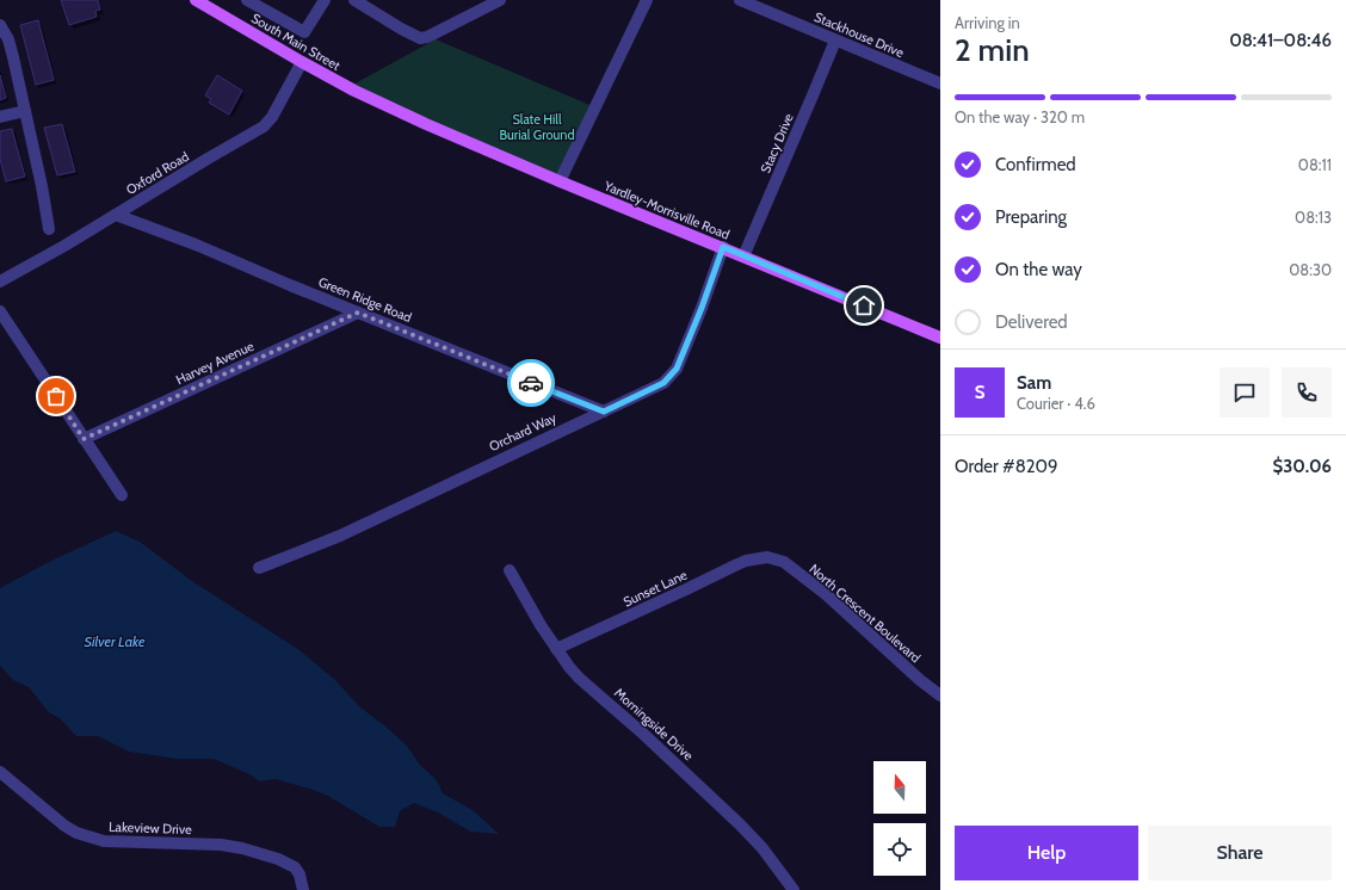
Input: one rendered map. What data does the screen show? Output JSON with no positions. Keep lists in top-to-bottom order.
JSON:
{
  "streets": {
    "main road": ["South Main Street", "Yardley-Morrisville Road"],
    "street": [
      "Stackhouse Drive",
      "Stacy Drive",
      "Oxford Road",
      "Green Ridge Road",
      "Harvey Avenue",
      "Orchard Way",
      "Sunset Lane",
      "North Crescent Boulevard",
      "Morningside Drive",
      "Lakeview Drive"
    ]
  },
  "crossings": [
    ["Stackhouse Drive", "Stacy Drive"],
    ["South Main Street", "Oxford Road"],
    ["South Main Street", "Yardley-Morrisville Road"],
    ["Stacy Drive", "Yardley-Morrisville Road"],
    ["Oxford Road", "Green Ridge Road"],
    ["Yardley-Morrisville Road", "Orchard Way"],
    ["Green Ridge Road", "Harvey Avenue"],
    ["Green Ridge Road", "Orchard Way"],
    ["Sunset Lane", "North Crescent Boulevard"],
    ["Sunset Lane", "Morningside Drive"]
  ],
  "water": ["Silver Lake"],
  "parks": ["Slate Hill Burial Ground"],
  "north": "top",
  "page": {
    "heading": ["2 min", "Arriving in", "08:41–08:46"],
    "panel": [
      "Sam",
      "Courier · 4.6",
      "Order #8209",
      "$30.06"
    ],
    "bar": "On the way · 320 m",
    "list": [
      ["Confirmed", "08:11"],
      ["Preparing", "08:13"],
      ["On the way", "08:30"],
      "Delivered"
    ],
    "round": "S",
    "buttons": ["Help", "Share"]
  }
}
